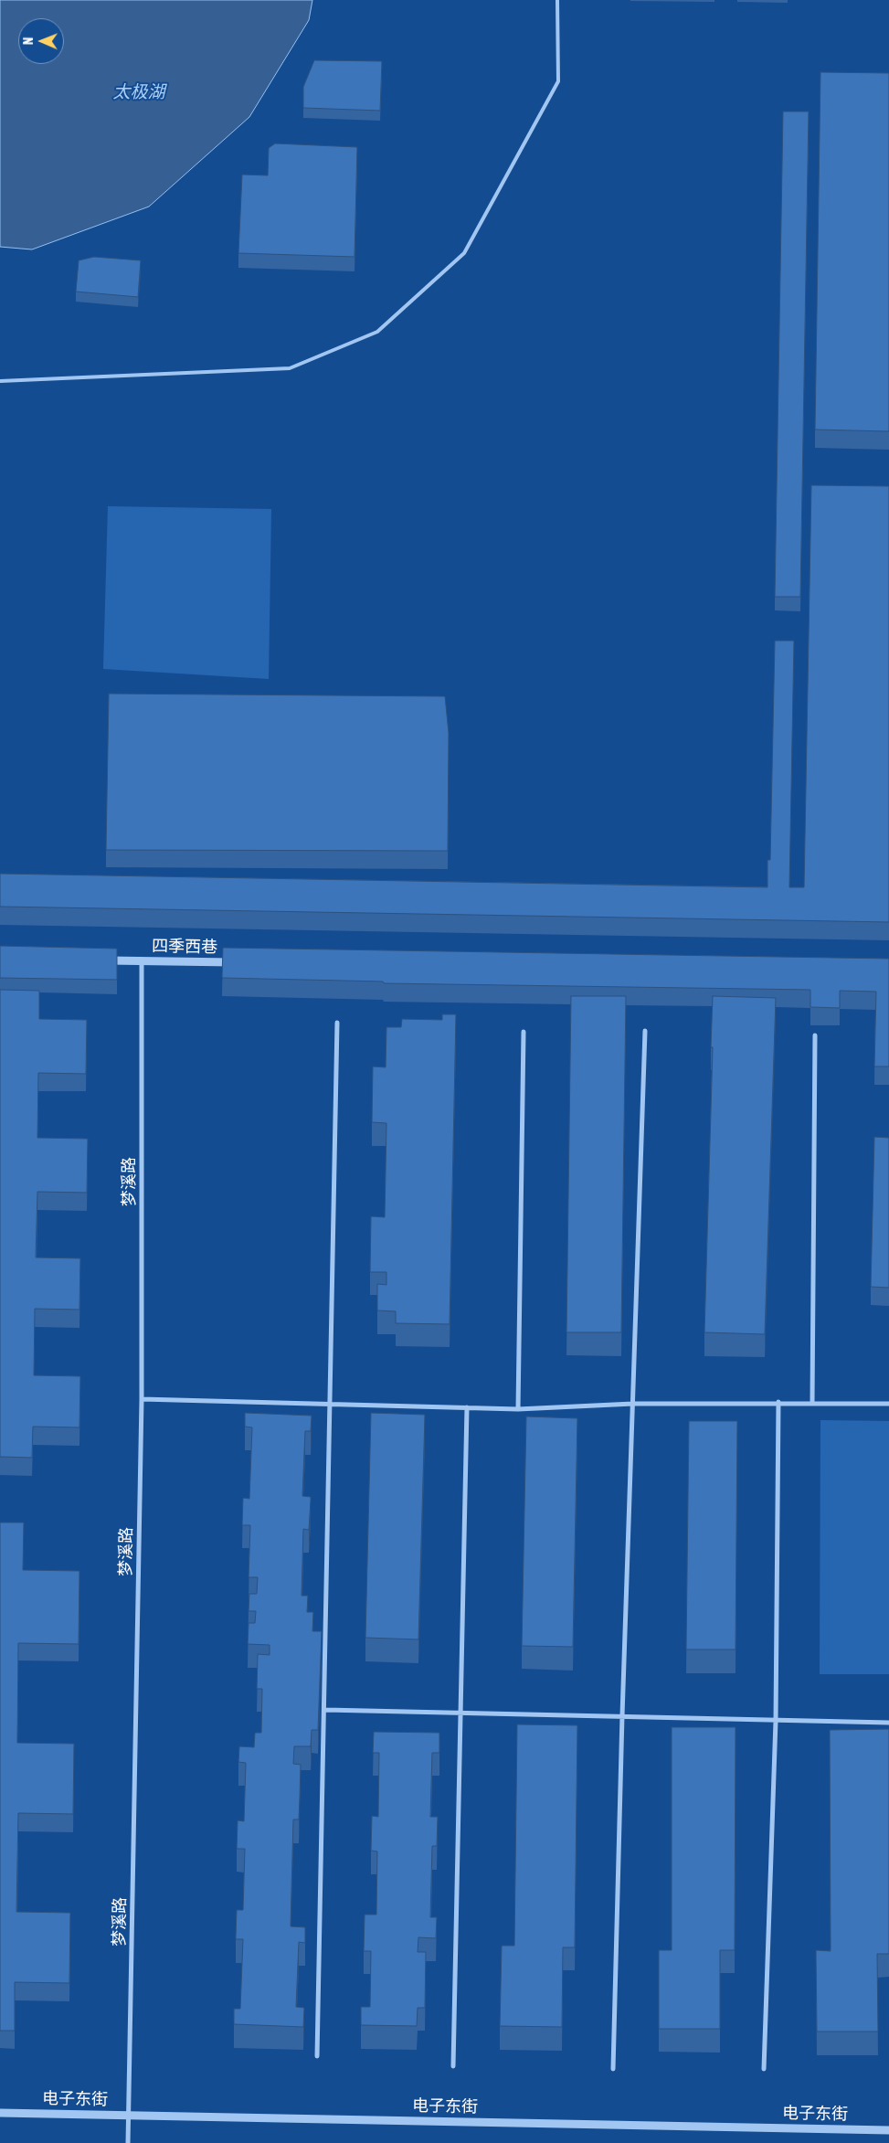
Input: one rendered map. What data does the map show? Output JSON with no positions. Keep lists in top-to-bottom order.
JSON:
{
  "streets": {
    "street": ["四季西巷", "梦溪路", "电子东街"]
  },
  "crossings": [
    ["四季西巷", "梦溪路"],
    ["梦溪路", "电子东街"]
  ],
  "water": ["太极湖"],
  "north": "left"
}
